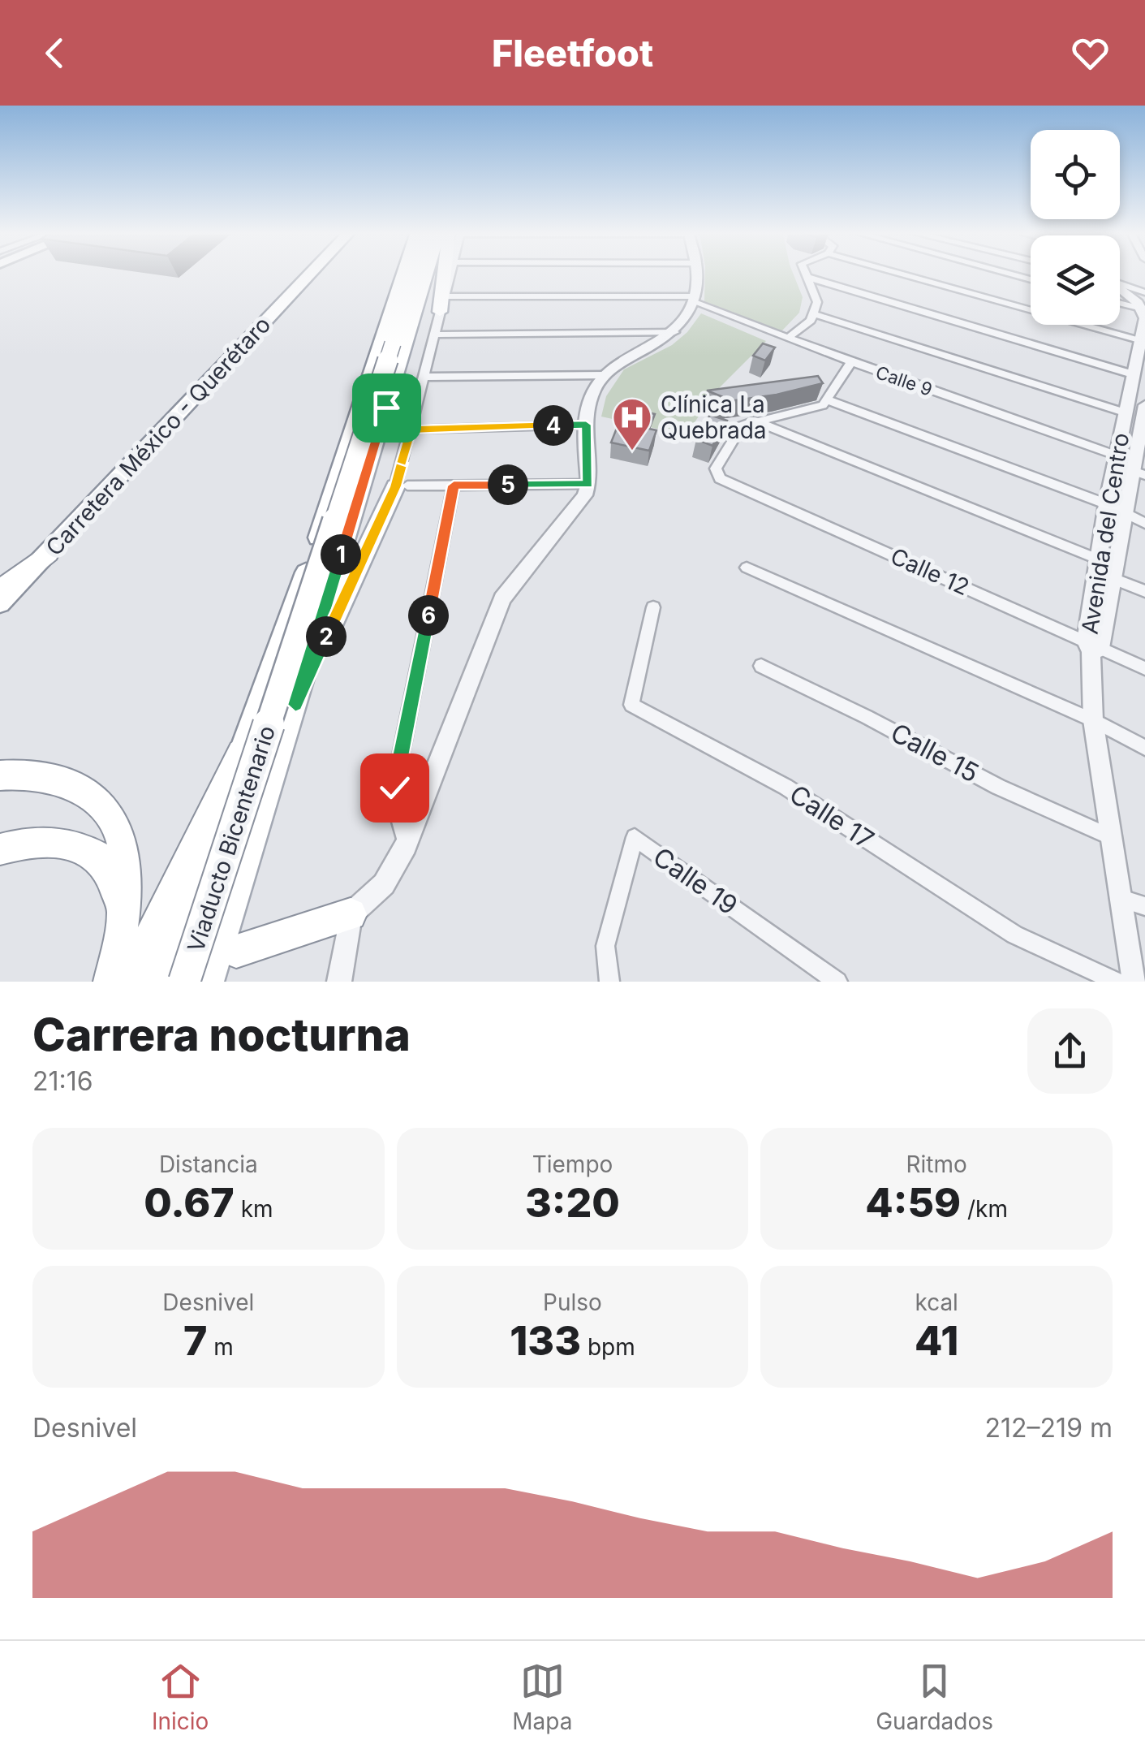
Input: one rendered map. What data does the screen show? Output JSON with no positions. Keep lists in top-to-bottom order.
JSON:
{
  "streets": {
    "highway": ["Viaducto Bicentenario"],
    "main road": ["Carretera México - Querétaro"],
    "street": [
      "Calle 9",
      "Avenida del Centro",
      "Calle 12",
      "Calle 15",
      "Calle 17",
      "Calle 19"
    ]
  },
  "crossings": [
    ["Calle 9", "Avenida del Centro"],
    ["Avenida del Centro", "Calle 12"],
    ["Avenida del Centro", "Calle 15"]
  ],
  "places": {
    "hospital": ["Clínica La Quebrada"]
  },
  "page": {
    "header": "Fleetfoot",
    "pins": [
      "4",
      "5",
      "1",
      "6",
      "2"
    ],
    "heading": ["Carrera nocturna", "21:16"],
    "stats": [
      ["Distancia", "0.67 km"],
      ["Tiempo", "3:20"],
      ["Ritmo", "4:59 /km"],
      ["Desnivel", "7 m"],
      ["Pulso", "133 bpm"],
      ["kcal", "41"]
    ],
    "chart": ["Desnivel", "212–219 m"],
    "tabs": ["Inicio", "Mapa", "Guardados"]
  }
}
